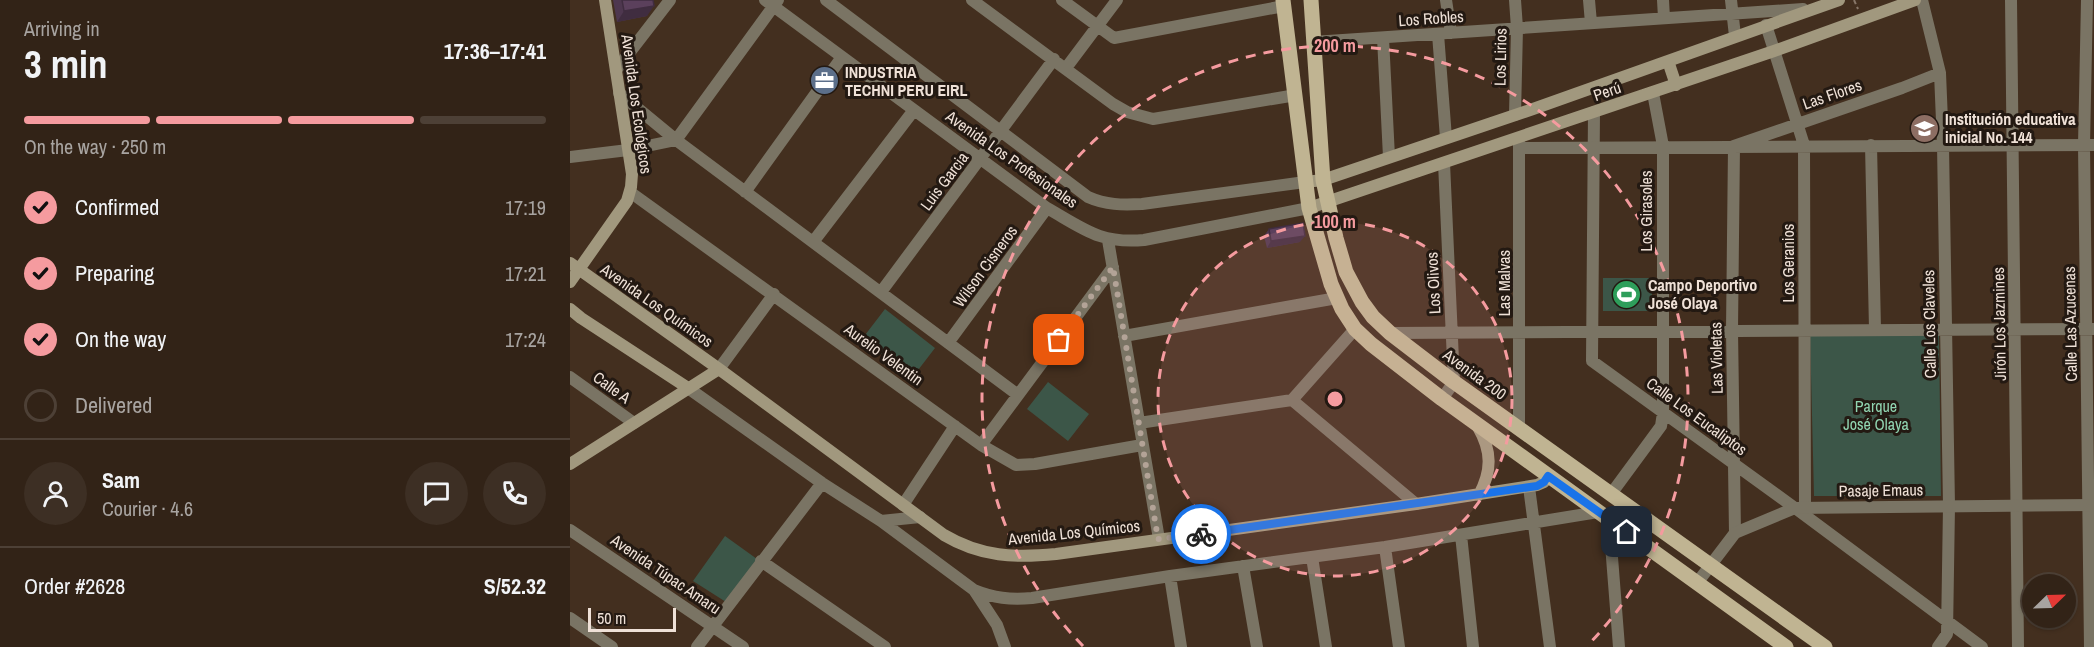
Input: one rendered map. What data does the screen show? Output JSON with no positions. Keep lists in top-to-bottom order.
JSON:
{
  "streets": {
    "main road": [
      "Perú",
      "Avenida Los Ecológicos",
      "Avenida Los Químicos",
      "Avenida 200"
    ],
    "street": [
      "Los Robles",
      "Los Lirios",
      "Las Flores",
      "Avenida Los Profesionales",
      "Luis Garcia",
      "Los Girasoles",
      "Los Geranios",
      "Wilson Cisneros",
      "Los Olivos",
      "Las Malvas",
      "Calle Los Claveles",
      "Jirón Los Jazmines",
      "Calle Las Azucenas",
      "Aurelio Velentin",
      "Las Violetas",
      "Calle A",
      "Calle Los Eucaliptos",
      "Pasaje Emaus",
      "Avenida Túpac Amaru"
    ]
  },
  "crossings": [
    ["Los Robles", "Los Lirios"],
    ["Los Robles", "Perú"],
    ["Los Robles", "Avenida 200"],
    ["Los Lirios", "Perú"],
    ["Perú", "Avenida Los Profesionales"],
    ["Perú", "Los Girasoles"],
    ["Perú", "Los Geranios"],
    ["Perú", "Los Olivos"],
    ["Perú", "Las Malvas"],
    ["Perú", "Avenida 200"],
    ["Perú", "Calle Los Eucaliptos"],
    ["Las Flores", "Los Geranios"],
    ["Las Flores", "Calle Los Claveles"],
    ["Las Flores", "Las Violetas"],
    ["Avenida Los Ecológicos", "Avenida Los Químicos"],
    ["Avenida Los Ecológicos", "Aurelio Velentin"],
    ["Avenida Los Profesionales", "Luis Garcia"],
    ["Avenida Los Profesionales", "Wilson Cisneros"],
    ["Los Girasoles", "Avenida 200"],
    ["Los Girasoles", "Calle Los Eucaliptos"],
    ["Los Geranios", "Calle Los Eucaliptos"],
    ["Los Geranios", "Pasaje Emaus"],
    ["Los Olivos", "Avenida 200"],
    ["Las Malvas", "Avenida 200"],
    ["Calle Los Claveles", "Calle Los Eucaliptos"],
    ["Calle Los Claveles", "Pasaje Emaus"],
    ["Jirón Los Jazmines", "Pasaje Emaus"],
    ["Calle Las Azucenas", "Pasaje Emaus"],
    ["Las Violetas", "Calle Los Eucaliptos"],
    ["Las Violetas", "Pasaje Emaus"],
    ["Avenida 200", "Pasaje Emaus"],
    ["Calle Los Eucaliptos", "Pasaje Emaus"]
  ],
  "parks": ["Parque José Olaya"],
  "places": {
    "office": ["INDUSTRIA TECHNI PERU EIRL"],
    "school or university": ["Institución educativa inicial No. 144"],
    "sports": ["Campo Deportivo José Olaya"]
  },
  "scale_bar": "50 m",
  "north": "top right",
  "page": {
    "heading": ["3 min", "Arriving in", "17:36–17:41"],
    "panel": [
      "Sam",
      "Courier · 4.6",
      "Order #2628",
      "S/52.32"
    ],
    "bar": "On the way · 250 m",
    "list": [
      ["Confirmed", "17:19"],
      ["Preparing", "17:21"],
      ["On the way", "17:24"],
      "Delivered"
    ],
    "scale": "50 m"
  },
  "rings": ["200 m", "100 m"]
}
